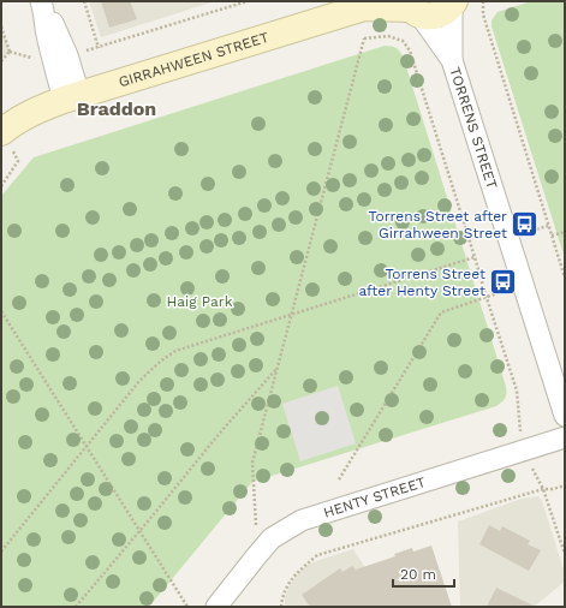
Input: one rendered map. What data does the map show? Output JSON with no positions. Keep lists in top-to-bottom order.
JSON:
{
  "streets": {
    "street": ["GIRRAHWEEN STREET", "TORRENS STREET", "HENTY STREET"]
  },
  "crossings": [
    ["GIRRAHWEEN STREET", "TORRENS STREET"]
  ],
  "districts": ["Braddon"],
  "parks": ["Haig Park"],
  "places": {
    "bus stop": ["Torrens Street after Girrahween Street", "Torrens Street after Henty Street"]
  },
  "scale_bar": "20 m"
}
